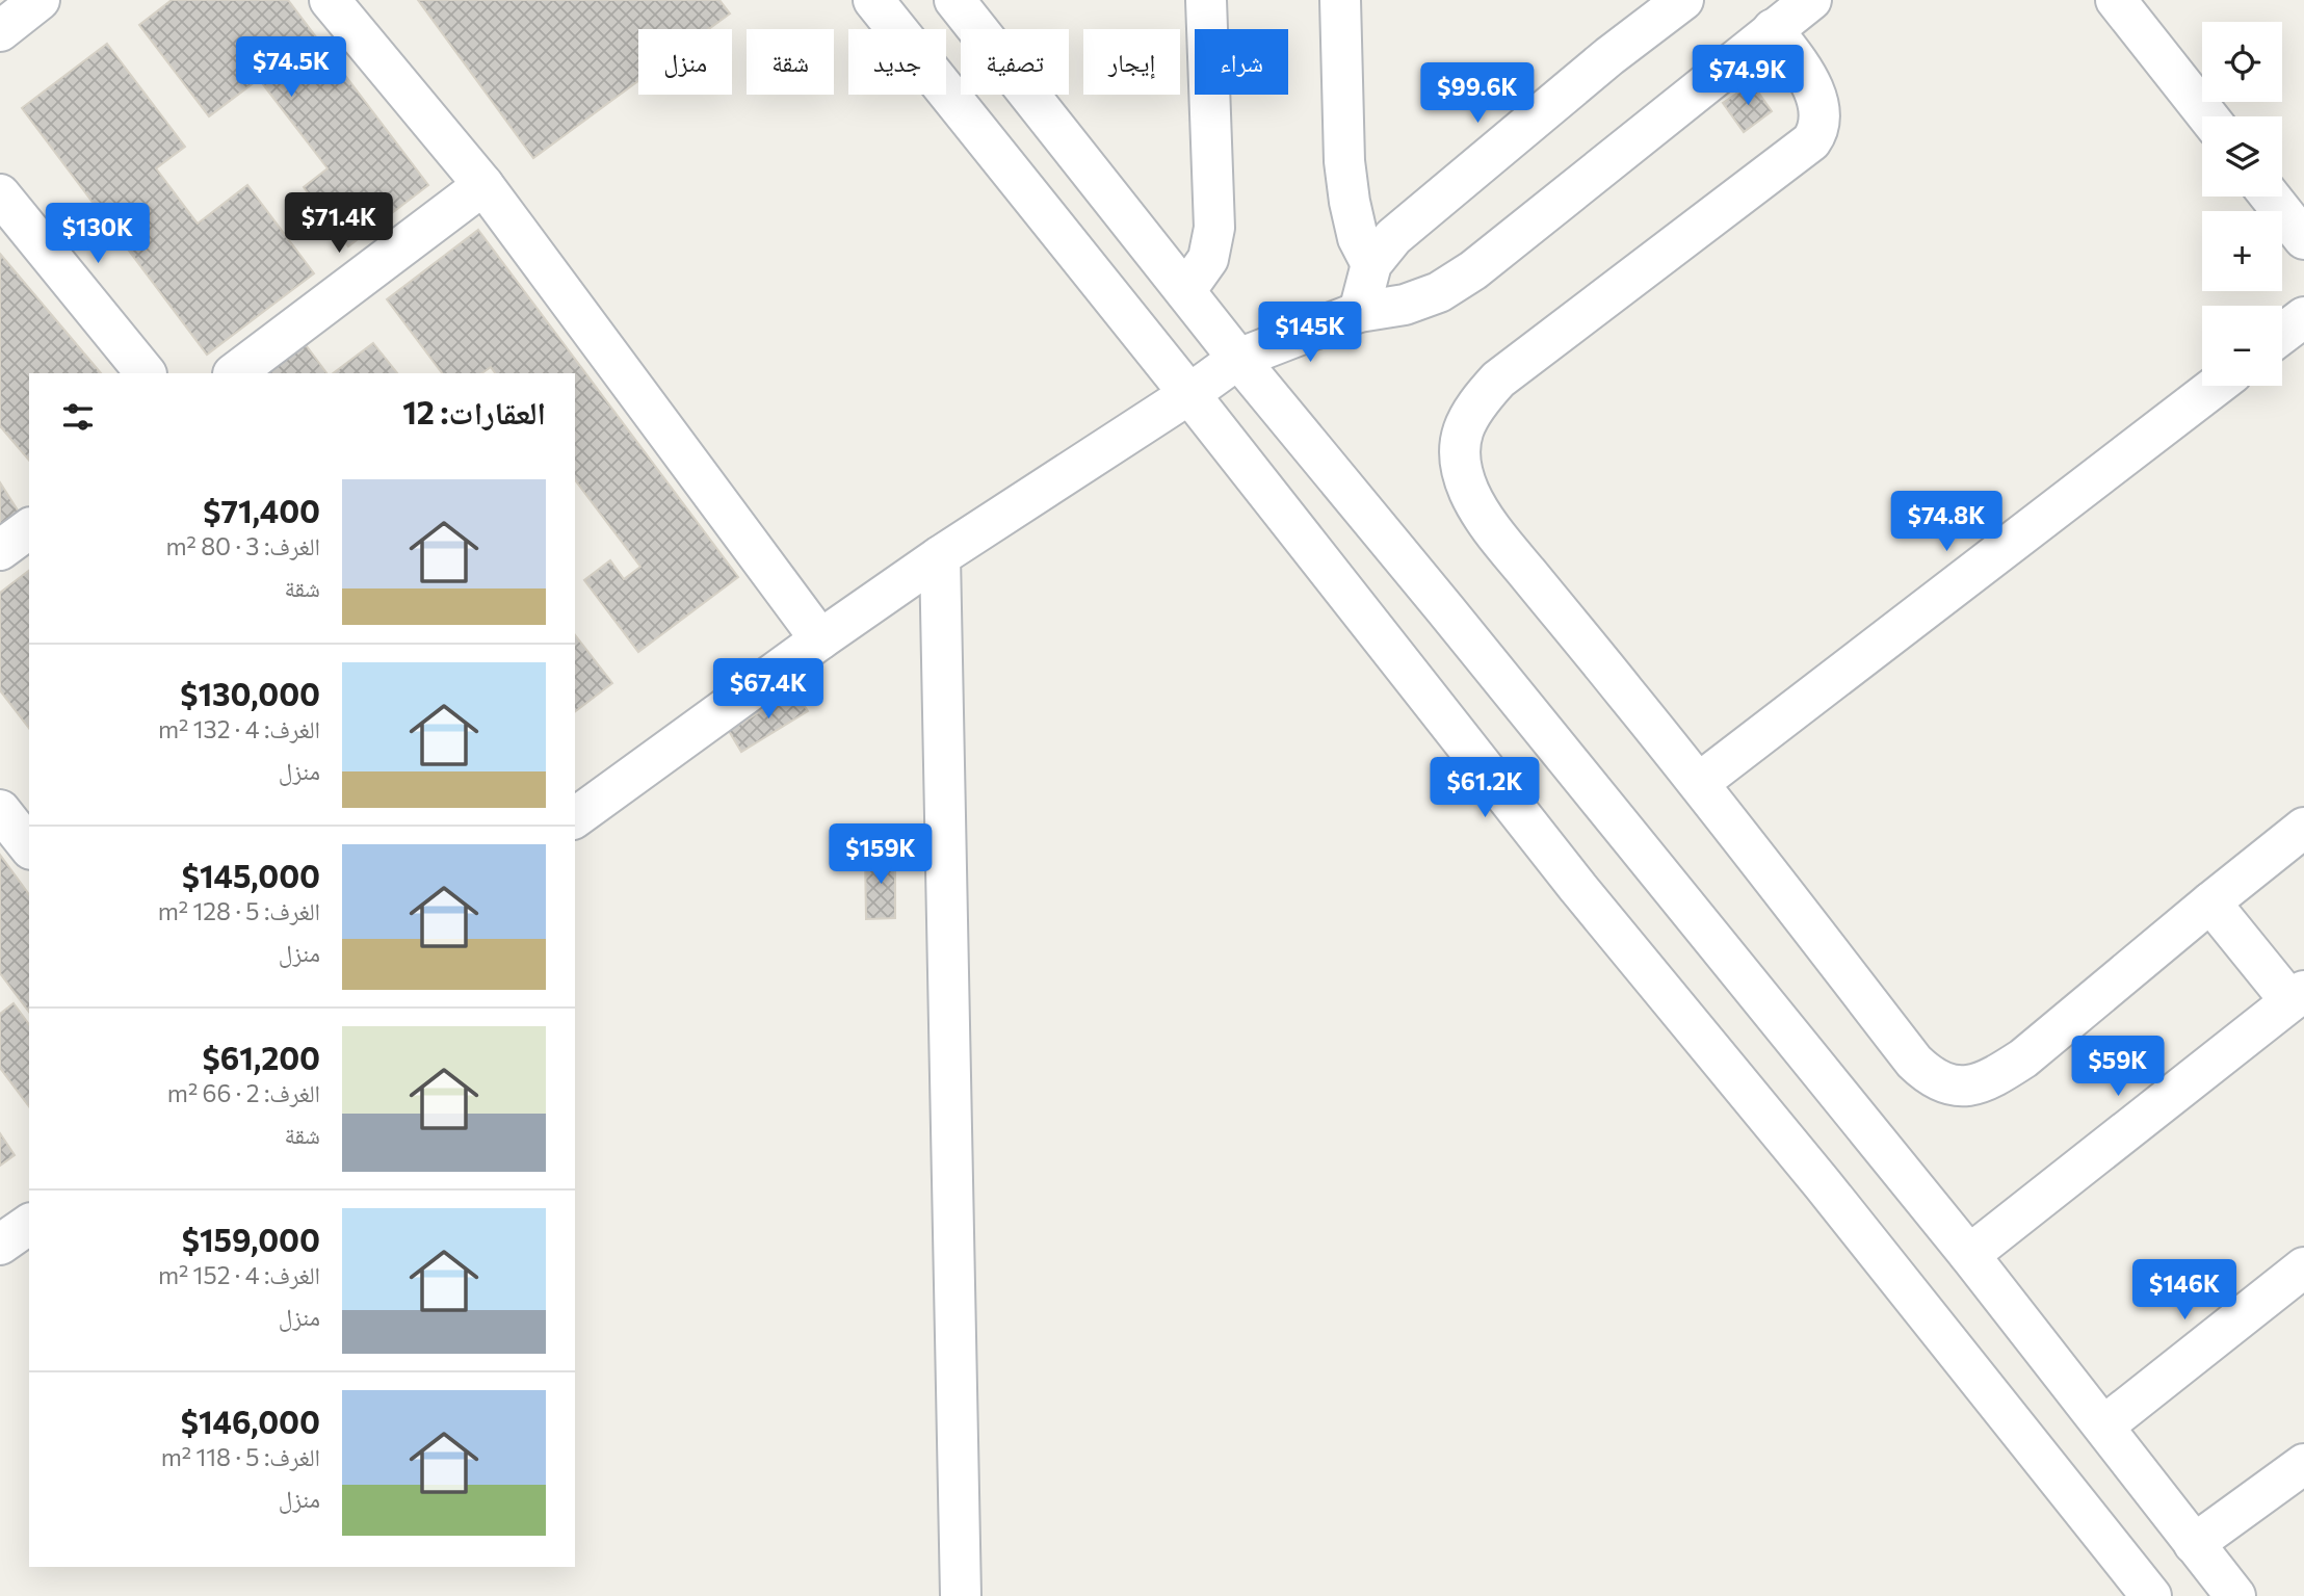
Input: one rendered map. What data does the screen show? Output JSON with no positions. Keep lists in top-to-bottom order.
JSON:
{
  "page": {
    "map_buttons": ["+", "−"],
    "chip": [
      "شراء",
      "إيجار",
      "تصفية",
      "جديد",
      "شقة",
      "منزل"
    ],
    "price": [
      "$74.5K",
      "$74.9K",
      "$99.6K",
      "$71.4K",
      "$130K",
      "$145K",
      "$74.8K",
      "$67.4K",
      "$61.2K",
      "$159K",
      "$59K",
      "$146K"
    ],
    "heading": "العقارات: 12",
    "list": [
      {
        "name": "$71,400",
        "note": "الغرف: 3 · 80 m² · شقة"
      },
      {
        "name": "$130,000",
        "note": "الغرف: 4 · 132 m² · منزل"
      },
      {
        "name": "$145,000",
        "note": "الغرف: 5 · 128 m² · منزل"
      },
      {
        "name": "$61,200",
        "note": "الغرف: 2 · 66 m² · شقة"
      },
      {
        "name": "$159,000",
        "note": "الغرف: 4 · 152 m² · منزل"
      },
      {
        "name": "$146,000",
        "note": "الغرف: 5 · 118 m² · منزل"
      }
    ]
  }
}
